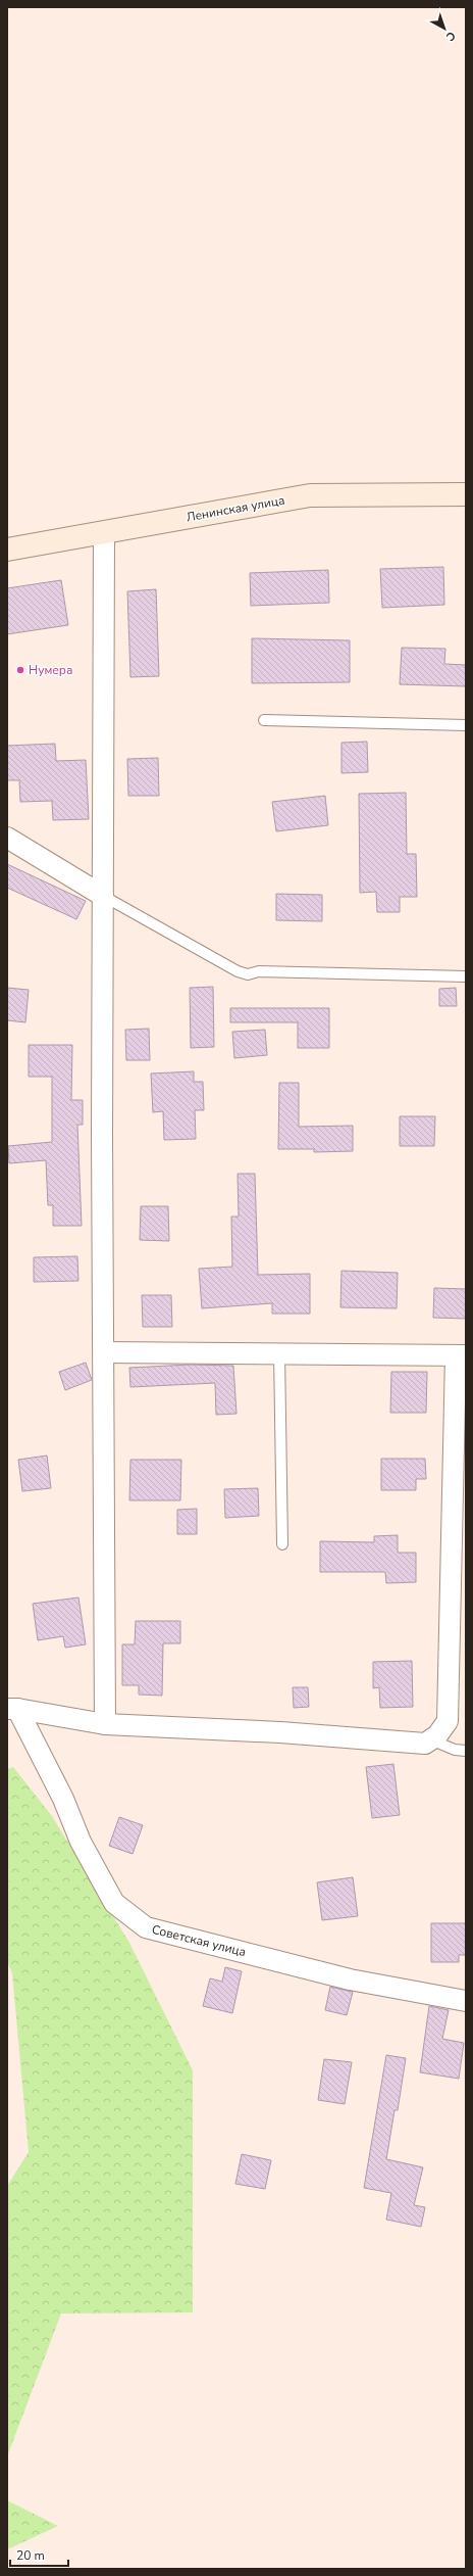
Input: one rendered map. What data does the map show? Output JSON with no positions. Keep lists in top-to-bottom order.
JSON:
{
  "streets": {
    "street": ["Ленинская улица", "Советская улица"]
  },
  "places": ["Нумера"],
  "scale_bar": "20 m",
  "north": "bottom right"
}
